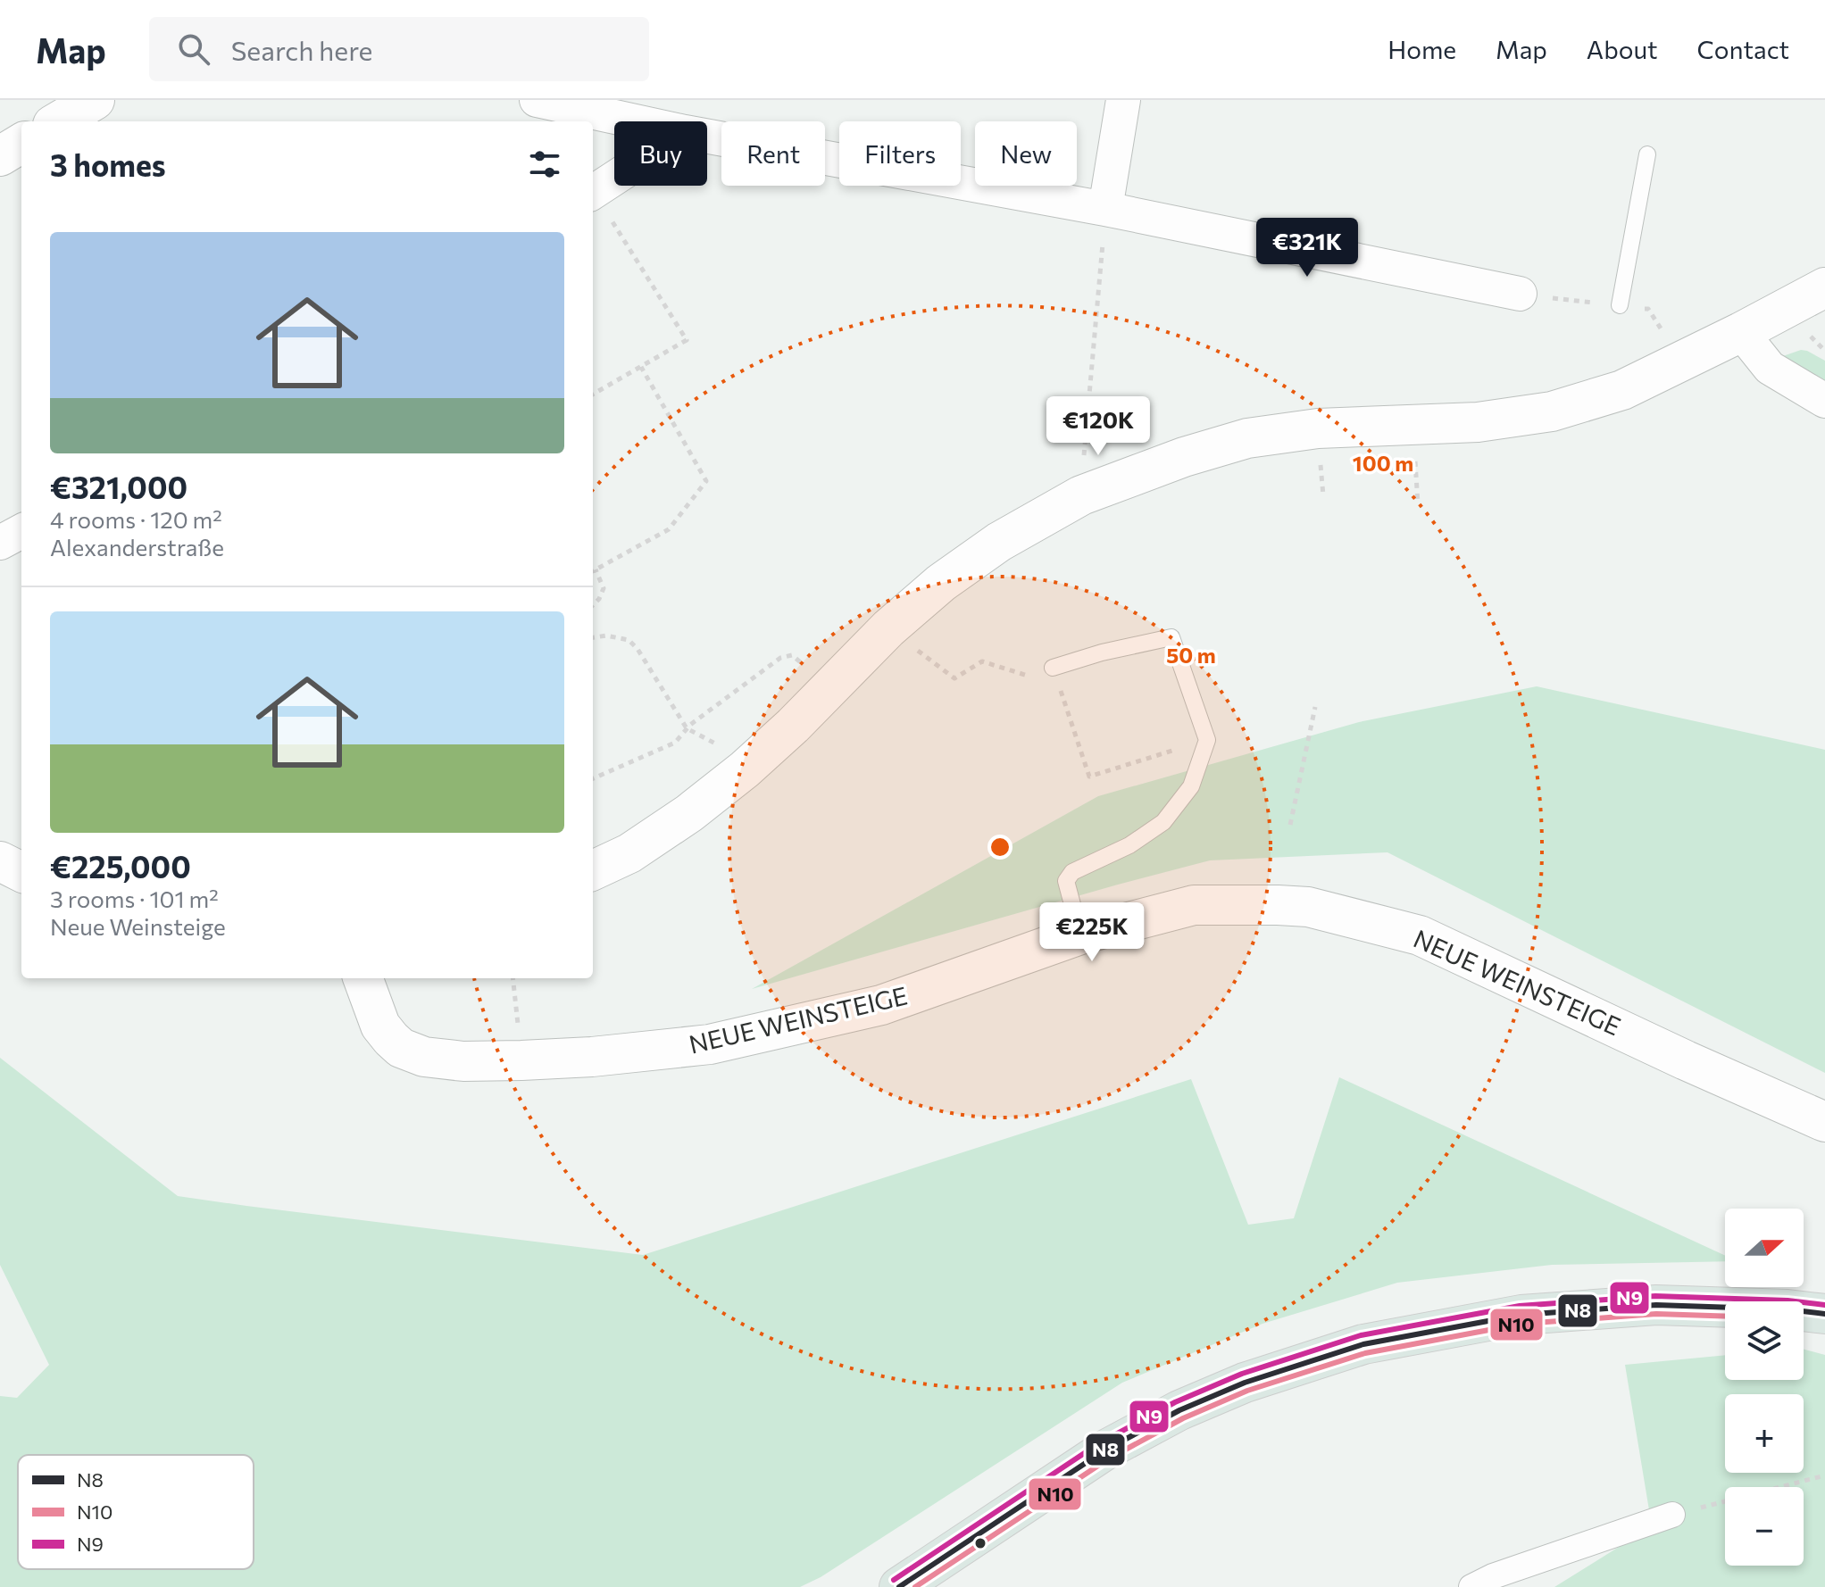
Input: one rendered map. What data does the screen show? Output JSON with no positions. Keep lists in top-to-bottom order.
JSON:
{
  "streets": {
    "main road": ["NEUE WEINSTEIGE"]
  },
  "lines": ["transit line N9", "transit line N8", "transit line N10"],
  "legend": ["N8", "N10", "N9"],
  "north": "right",
  "page": {
    "header": "Map",
    "search": "Search here",
    "nav": [
      "Home",
      "Map",
      "About",
      "Contact"
    ],
    "chip": [
      "Buy",
      "Rent",
      "Filters",
      "New"
    ],
    "heading": "3 homes",
    "list": [
      {
        "name": "€321,000",
        "note": "4 rooms · 120 m² · Alexanderstraße"
      },
      {
        "name": "€225,000",
        "note": "3 rooms · 101 m² · Neue Weinsteige"
      }
    ],
    "price": ["€321K", "€120K", "€225K"],
    "map_buttons": ["+", "−"]
  },
  "rings": ["100 m", "50 m"]
}
